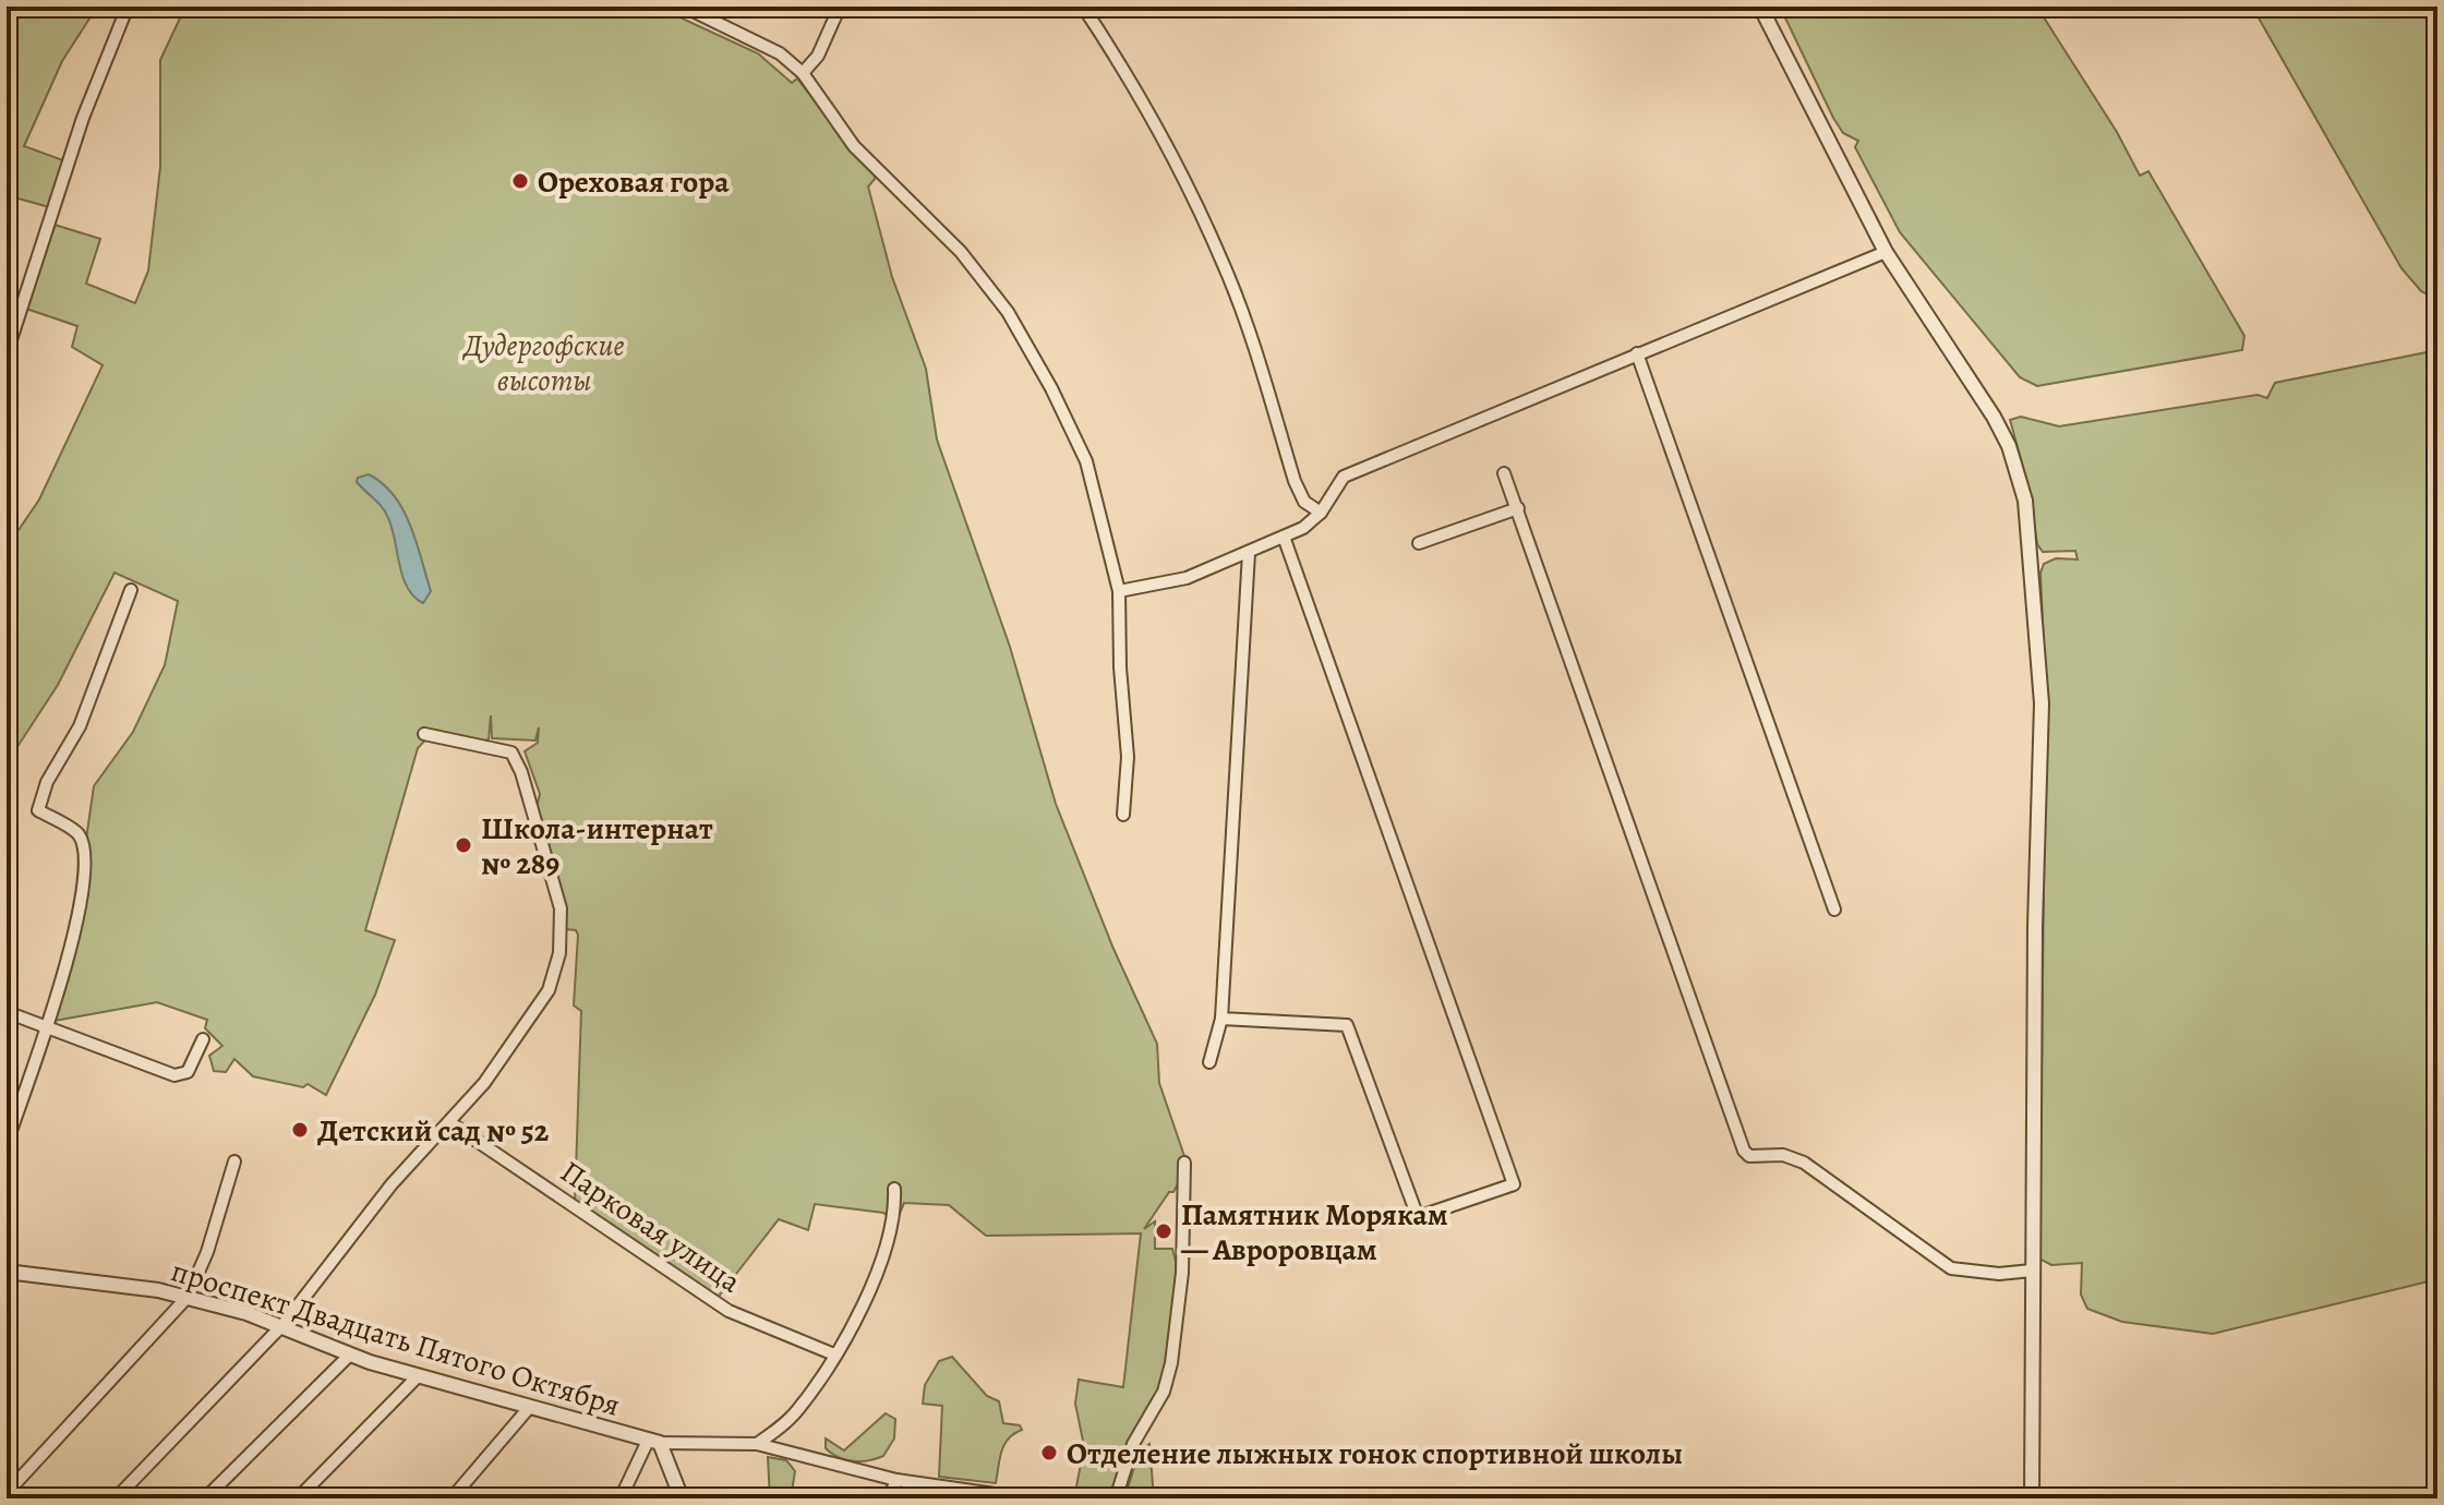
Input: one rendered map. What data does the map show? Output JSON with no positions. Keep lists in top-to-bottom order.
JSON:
{
  "streets": {
    "street": ["Парковая улица", "проспект Двадцать Пятого Октября"]
  },
  "parks": ["Дудергофские высоты"],
  "places": [
    "Ореховая гора",
    "Школа-интернат № 289",
    "Детский сад № 52",
    "Памятник Морякам — Авроровцам",
    "Отделение лыжных гонок спортивной школы"
  ]
}
